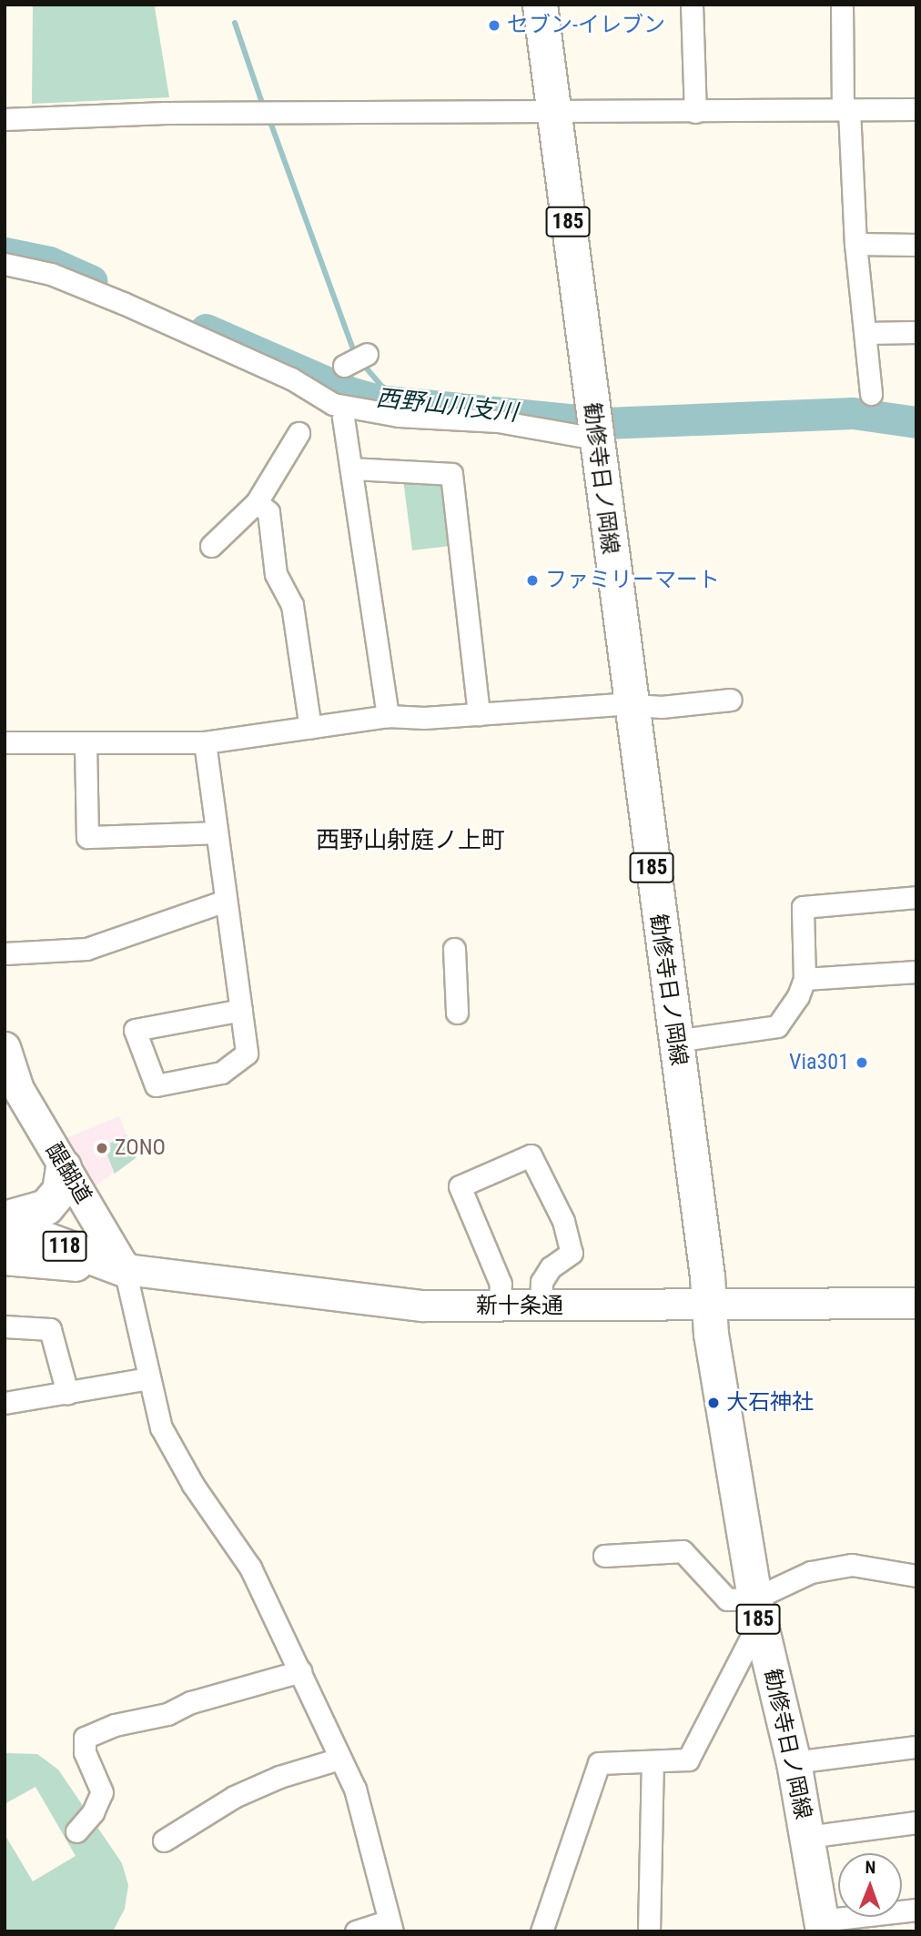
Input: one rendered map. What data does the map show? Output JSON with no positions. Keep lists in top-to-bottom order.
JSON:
{
  "streets": {
    "highway": ["118"],
    "main road": [
      "185",
      "勧修寺日ノ岡線",
      "醍醐道",
      "新十条通"
    ]
  },
  "crossings": [
    ["勧修寺日ノ岡線", "新十条通"],
    ["醍醐道", "118"],
    ["醍醐道", "新十条通"],
    ["118", "新十条通"]
  ],
  "districts": ["西野山射庭ノ上町"],
  "water": ["西野山川支川"],
  "places": [
    "セブン-イレブン",
    "ファミリーマート",
    "Via301",
    "ZONO",
    "大石神社"
  ],
  "north": "top"
}
